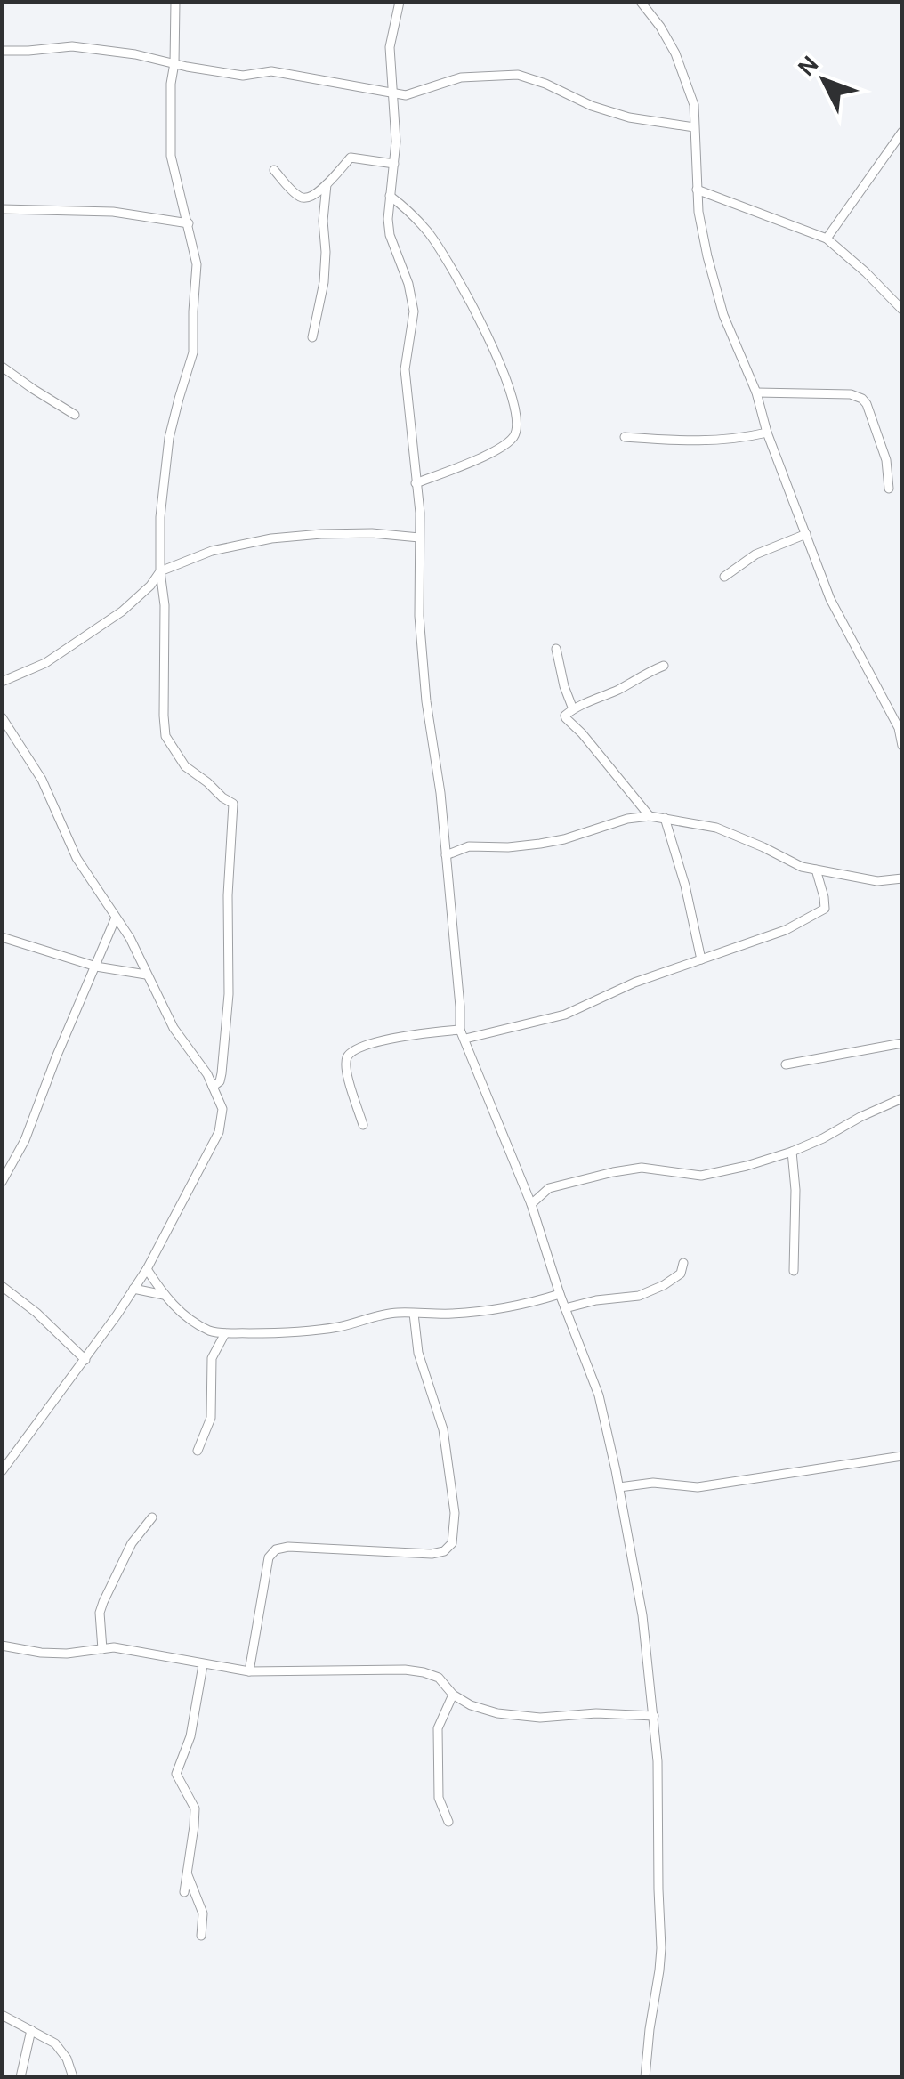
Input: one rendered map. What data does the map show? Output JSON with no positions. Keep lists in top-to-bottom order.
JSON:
{
  "north": "top left"
}
